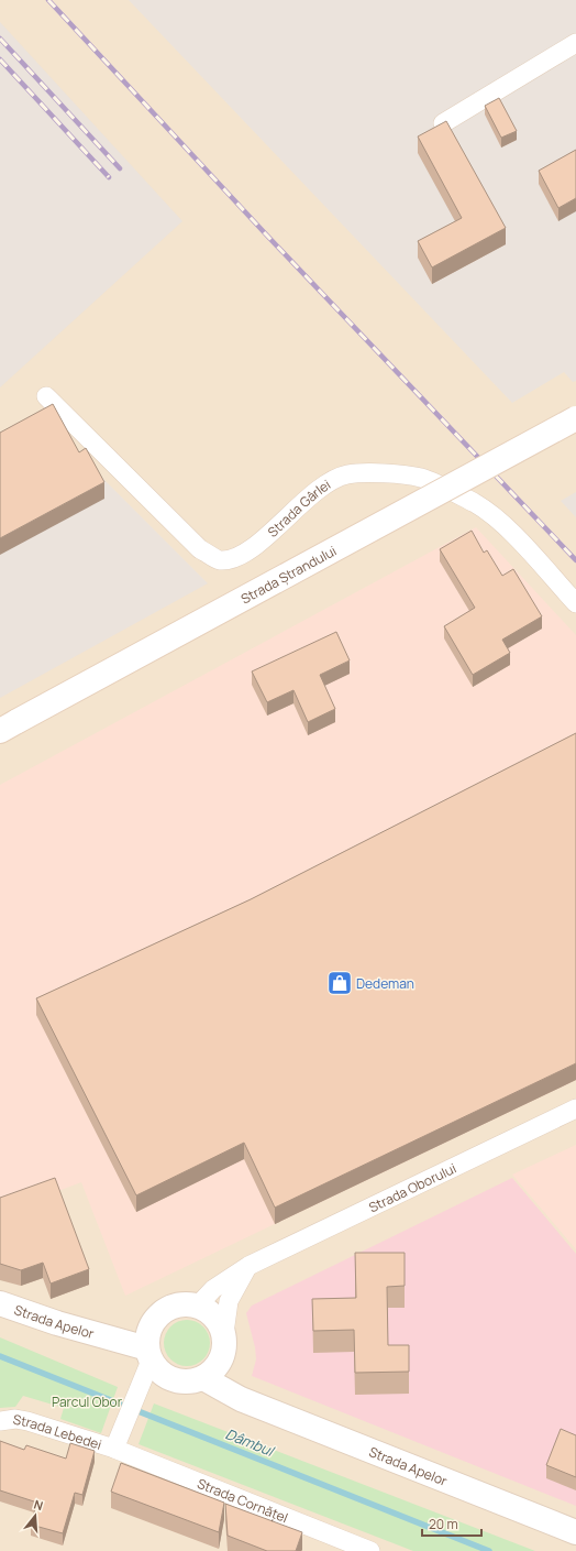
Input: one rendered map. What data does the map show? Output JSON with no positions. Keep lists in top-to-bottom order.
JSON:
{
  "streets": {
    "street": [
      "Strada Gârlei",
      "Strada Ștrandului",
      "Strada Oborului",
      "Strada Apelor",
      "Strada Lebedei",
      "Strada Cornățel"
    ]
  },
  "crossings": [
    ["Strada Oborului", "Strada Apelor"],
    ["Strada Lebedei", "Strada Cornățel"]
  ],
  "water": ["Dâmbul"],
  "parks": ["Parcul Obor"],
  "places": {
    "shop": ["Dedeman"]
  },
  "scale_bar": "20 m",
  "north": "top"
}
